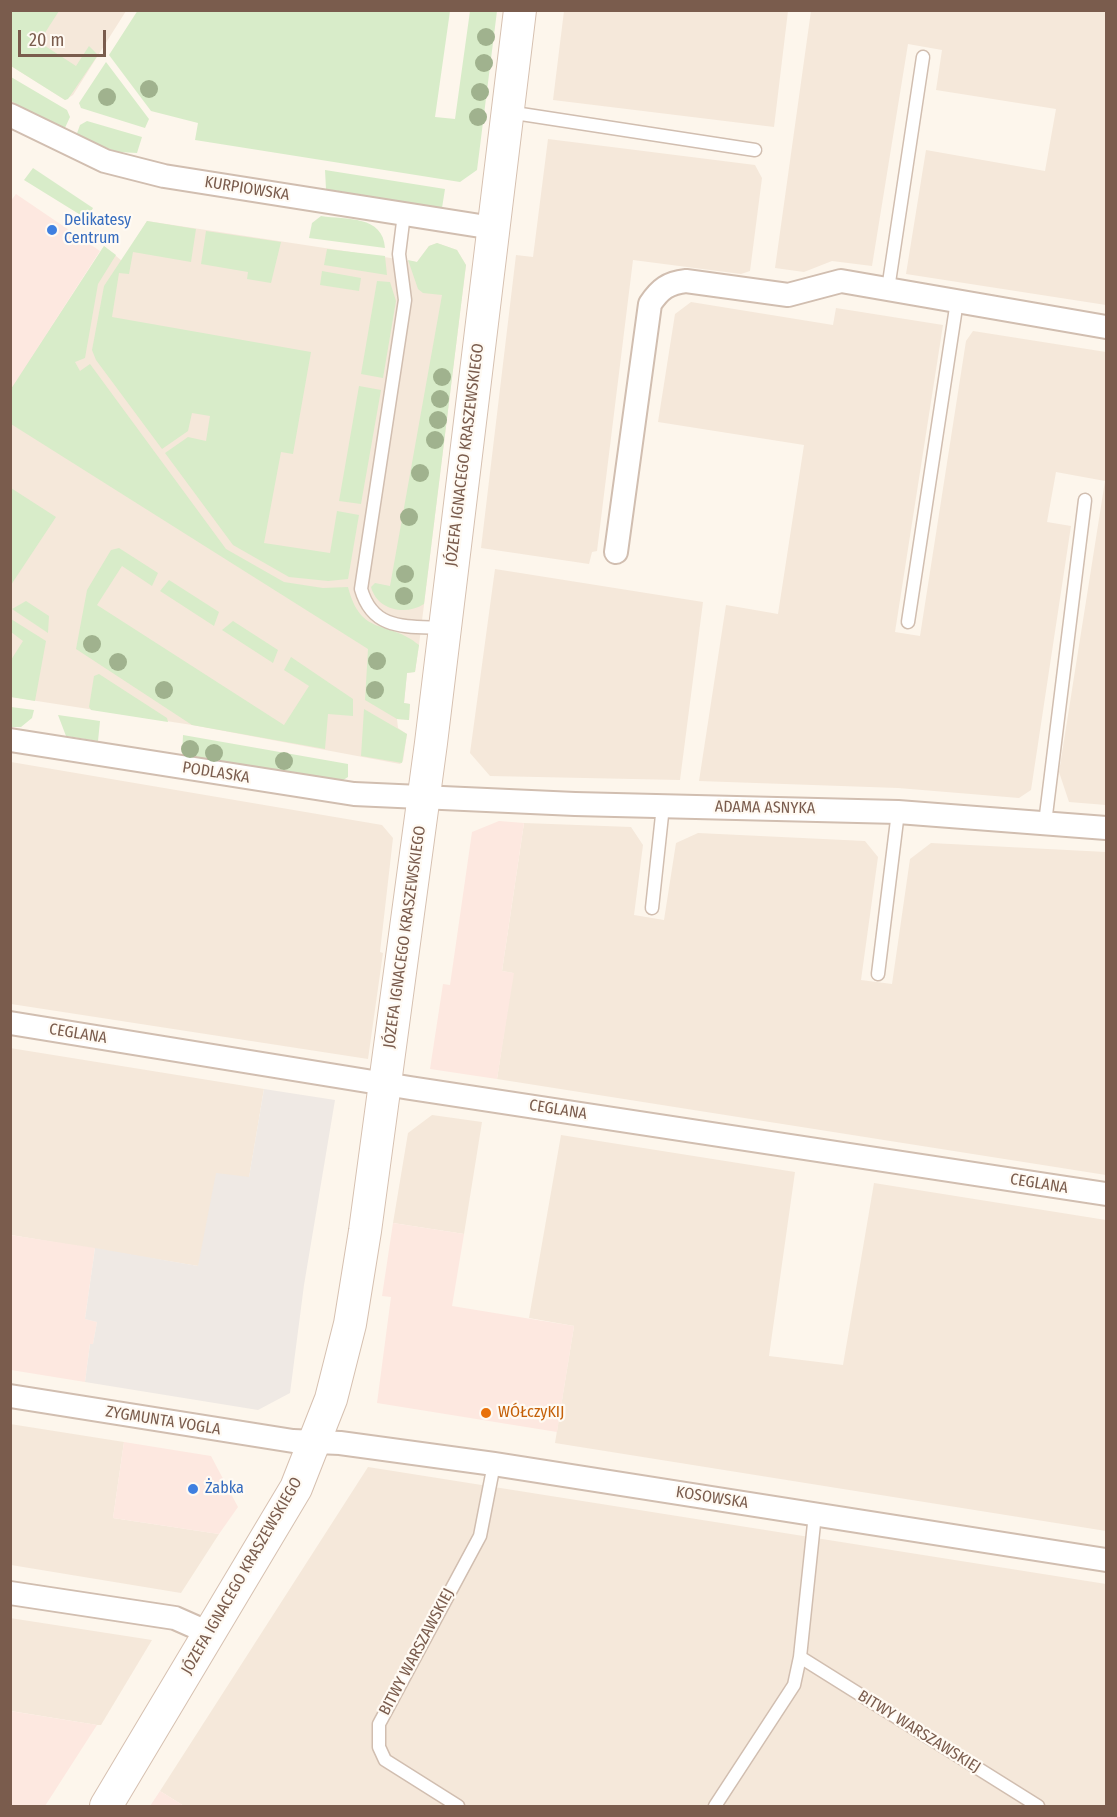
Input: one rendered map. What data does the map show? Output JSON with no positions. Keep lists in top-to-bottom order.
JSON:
{
  "streets": {
    "street": [
      "KURPIOWSKA",
      "JÓZEFA IGNACEGO KRASZEWSKIEGO",
      "PODLASKA",
      "ADAMA ASNYKA",
      "CEGLANA",
      "ZYGMUNTA VOGLA",
      "KOSOWSKA"
    ],
    "lane": ["BITWY WARSZAWSKIEJ"]
  },
  "crossings": [
    ["KURPIOWSKA", "JÓZEFA IGNACEGO KRASZEWSKIEGO"],
    ["JÓZEFA IGNACEGO KRASZEWSKIEGO", "PODLASKA"],
    ["JÓZEFA IGNACEGO KRASZEWSKIEGO", "ADAMA ASNYKA"],
    ["JÓZEFA IGNACEGO KRASZEWSKIEGO", "CEGLANA"],
    ["JÓZEFA IGNACEGO KRASZEWSKIEGO", "ZYGMUNTA VOGLA"],
    ["JÓZEFA IGNACEGO KRASZEWSKIEGO", "KOSOWSKA"],
    ["PODLASKA", "ADAMA ASNYKA"],
    ["ZYGMUNTA VOGLA", "KOSOWSKA"],
    ["KOSOWSKA", "BITWY WARSZAWSKIEJ"]
  ],
  "places": ["Delikatesy Centrum", "WÓŁczyKIJ", "Żabka"],
  "scale_bar": "20 m"
}
